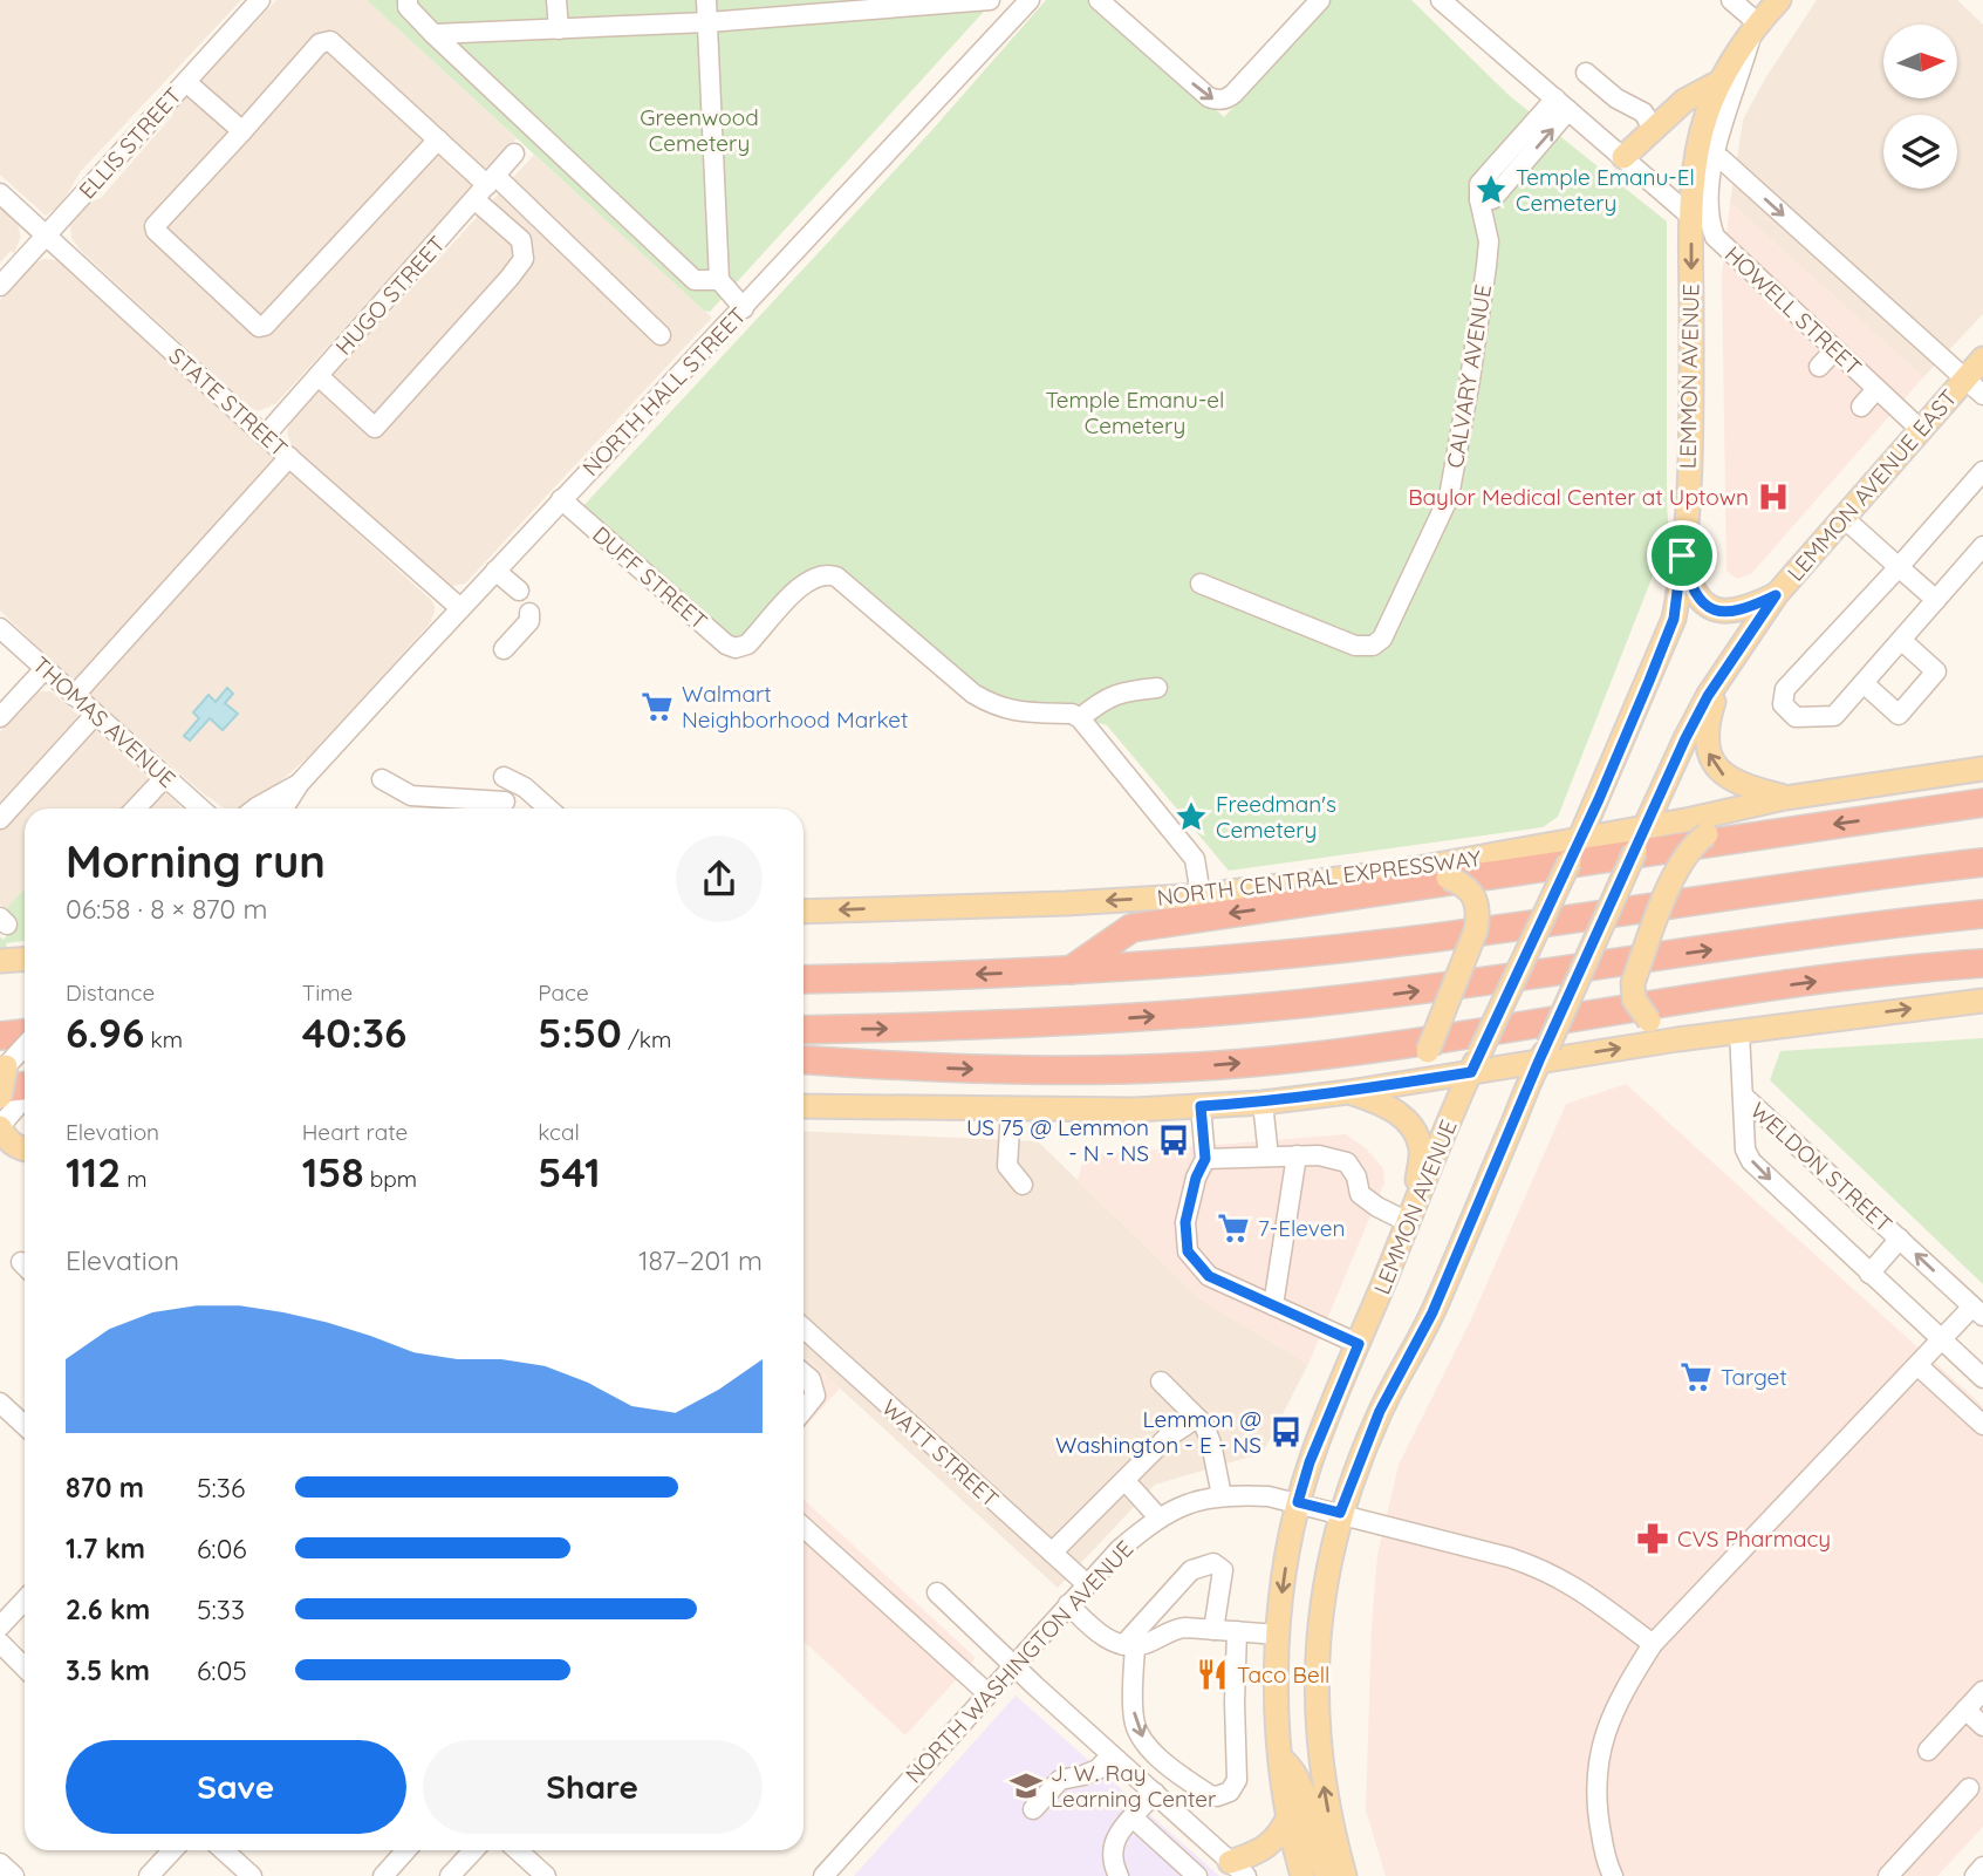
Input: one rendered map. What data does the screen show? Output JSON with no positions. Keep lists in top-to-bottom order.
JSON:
{
  "streets": {
    "main road": ["LEMMON AVENUE", "LEMMON AVENUE EAST", "NORTH CENTRAL EXPRESSWAY"],
    "street": [
      "ELLIS STREET",
      "HUGO STREET",
      "HOWELL STREET",
      "CALVARY AVENUE",
      "NORTH HALL STREET",
      "STATE STREET",
      "DUFF STREET",
      "THOMAS AVENUE",
      "WELDON STREET",
      "WATT STREET",
      "NORTH WASHINGTON AVENUE"
    ]
  },
  "crossings": [
    ["ELLIS STREET", "STATE STREET"],
    ["HUGO STREET", "STATE STREET"],
    ["HOWELL STREET", "LEMMON AVENUE"],
    ["HOWELL STREET", "LEMMON AVENUE EAST"],
    ["LEMMON AVENUE", "NORTH CENTRAL EXPRESSWAY"],
    ["LEMMON AVENUE", "NORTH WASHINGTON AVENUE"],
    ["NORTH HALL STREET", "STATE STREET"],
    ["NORTH HALL STREET", "DUFF STREET"],
    ["LEMMON AVENUE EAST", "NORTH CENTRAL EXPRESSWAY"],
    ["WATT STREET", "NORTH WASHINGTON AVENUE"]
  ],
  "parks": ["Greenwood Cemetery", "Temple Emanu-el Cemetery"],
  "places": {
    "place": ["Temple Emanu-El Cemetery", "Freedman's Cemetery"],
    "hospital": ["Baylor Medical Center at Uptown"],
    "supermarket": ["Walmart Neighborhood Market", "7-Eleven", "Target"],
    "bus stop": ["US 75 @ Lemmon - N - NS", "Lemmon @ Washington - E - NS"],
    "pharmacy": ["CVS Pharmacy"],
    "restaurant": ["Taco Bell"],
    "school or university": ["J. W. Ray Learning Center"]
  },
  "north": "right",
  "page": {
    "heading": ["Morning run", "06:58 · 8 × 870 m"],
    "stats": [
      ["Distance", "6.96 km"],
      ["Time", "40:36"],
      ["Pace", "5:50 /km"],
      ["Elevation", "112 m"],
      ["Heart rate", "158 bpm"],
      ["kcal", "541"]
    ],
    "chart": ["Elevation", "187–201 m"],
    "list": [
      {
        "name": "870 m",
        "note": "5:36"
      },
      {
        "name": "1.7 km",
        "note": "6:06"
      },
      {
        "name": "2.6 km",
        "note": "5:33"
      },
      {
        "name": "3.5 km",
        "note": "6:05"
      }
    ],
    "buttons": ["Save", "Share"]
  }
}
